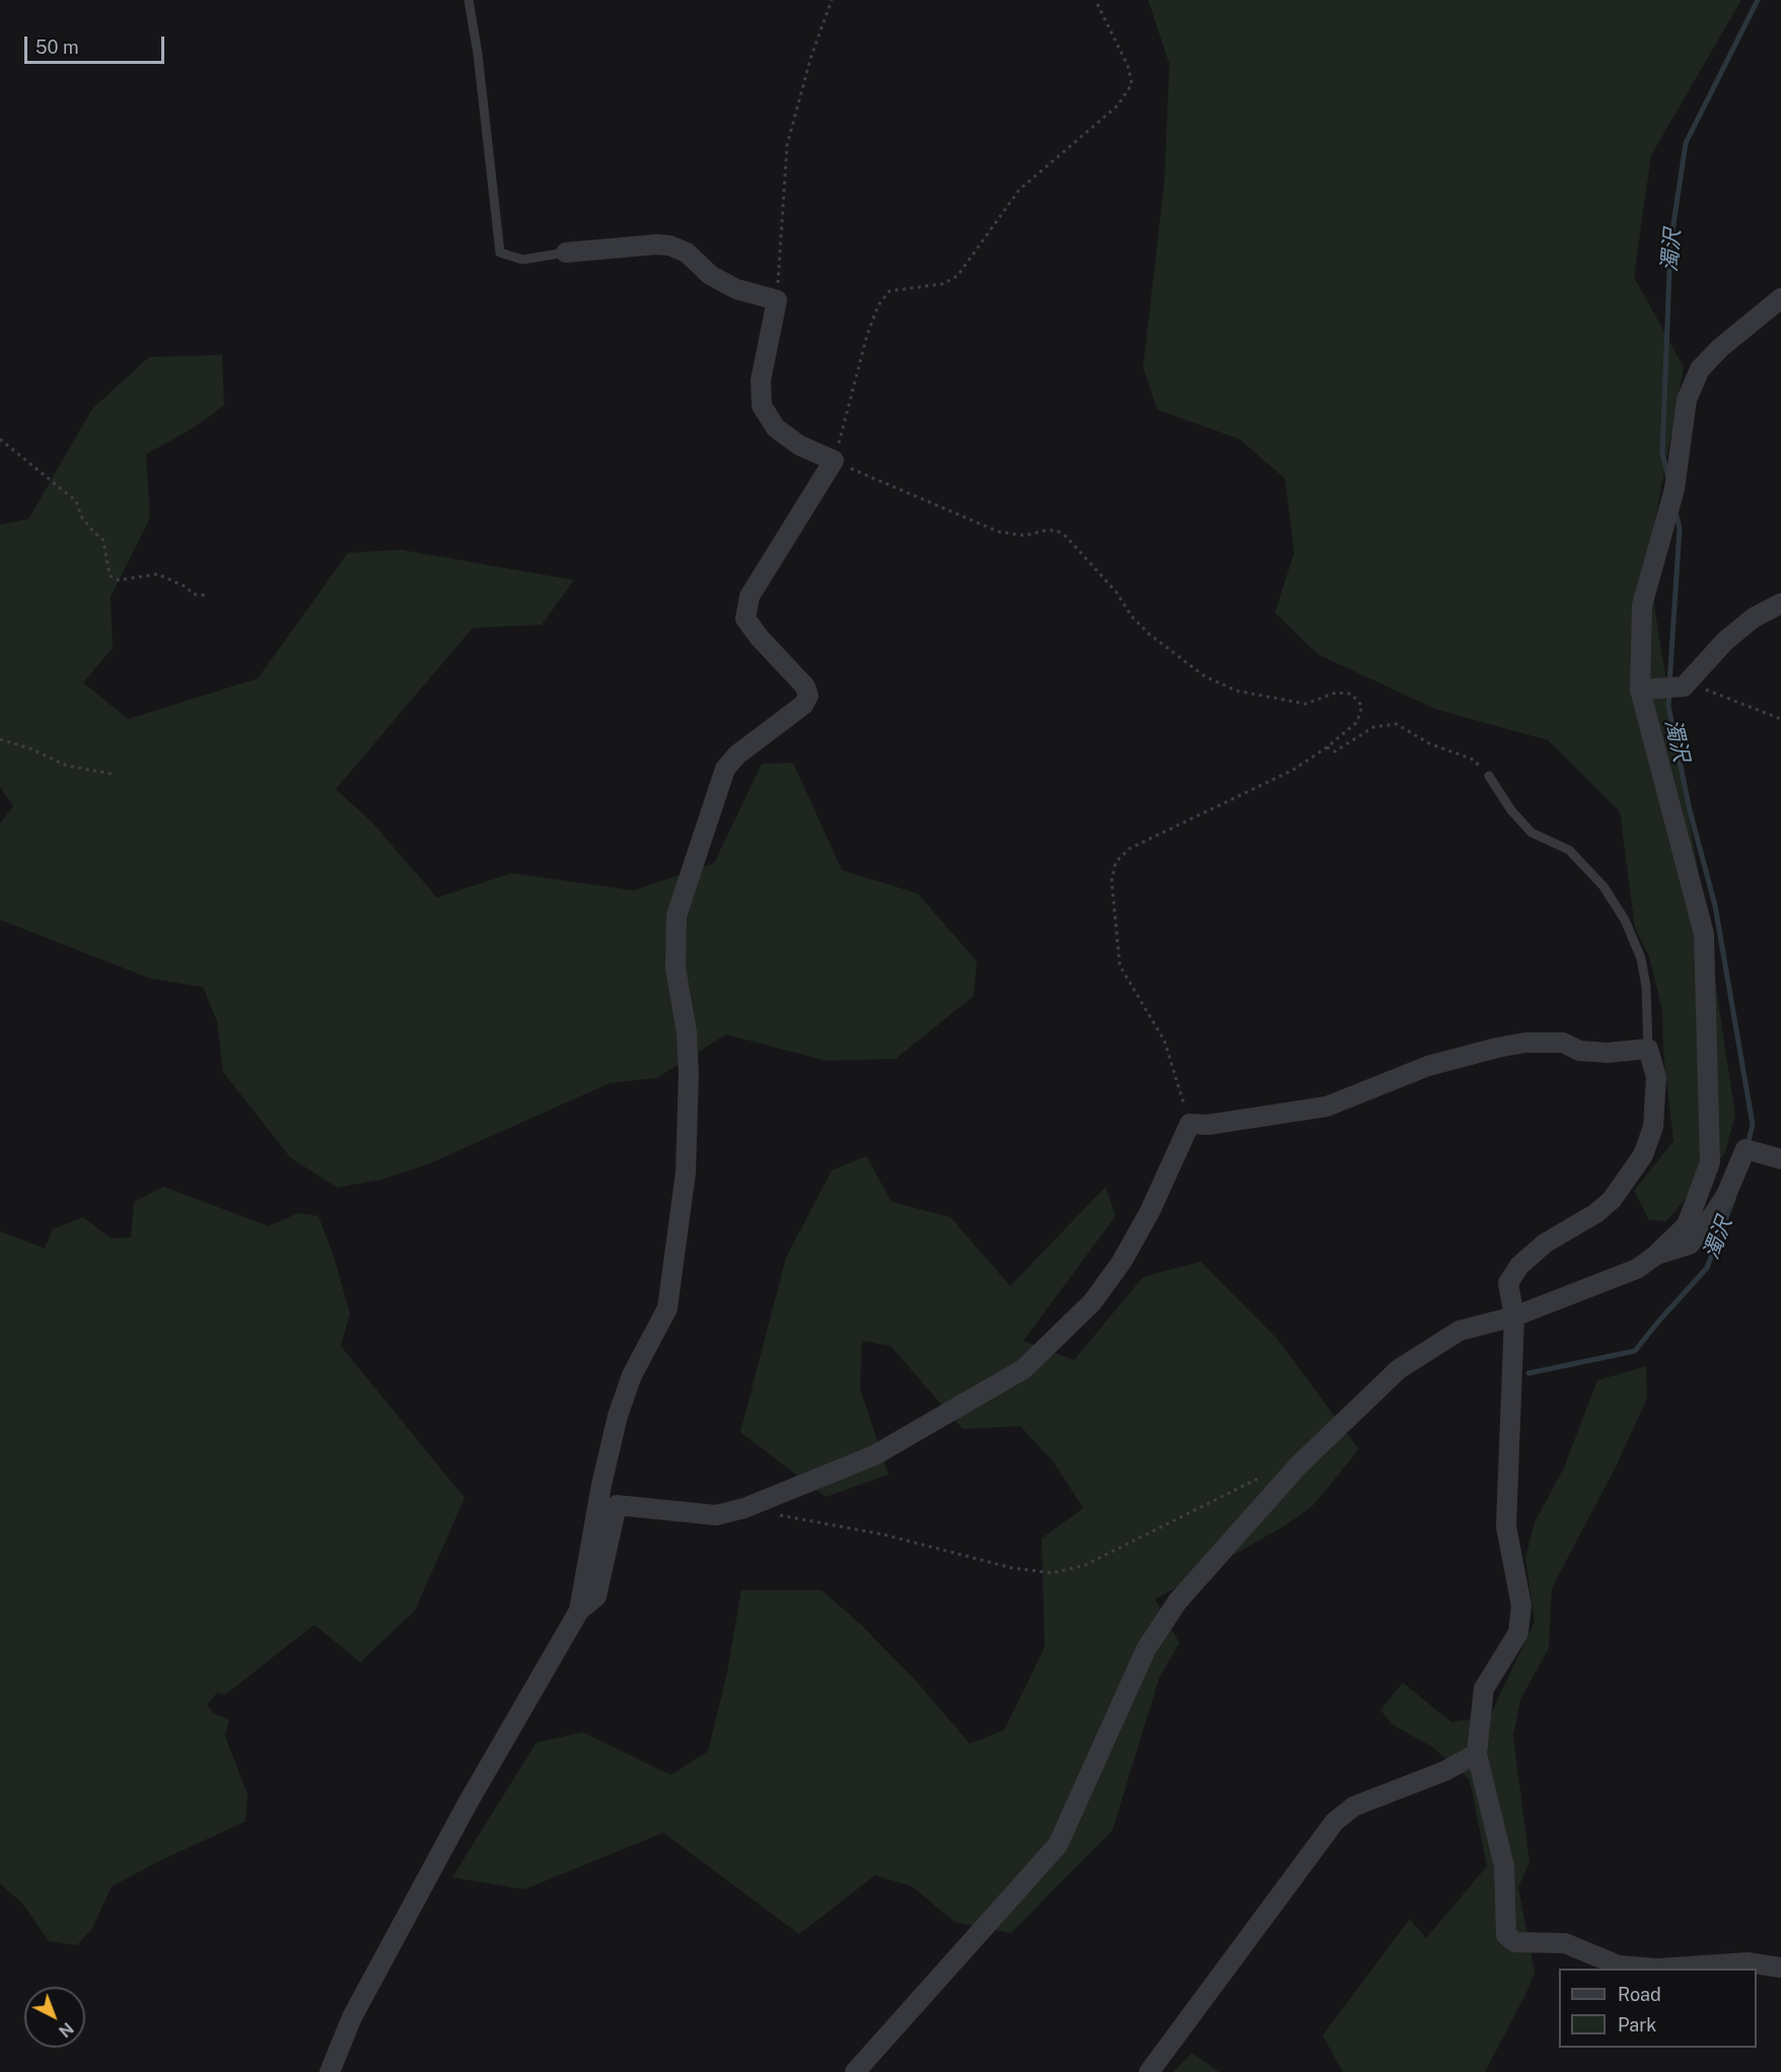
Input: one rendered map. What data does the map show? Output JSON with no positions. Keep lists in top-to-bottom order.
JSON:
{
  "water": ["濁沢"],
  "legend": ["Road", "Park"],
  "scale_bar": "50 m",
  "north": "bottom right"
}
